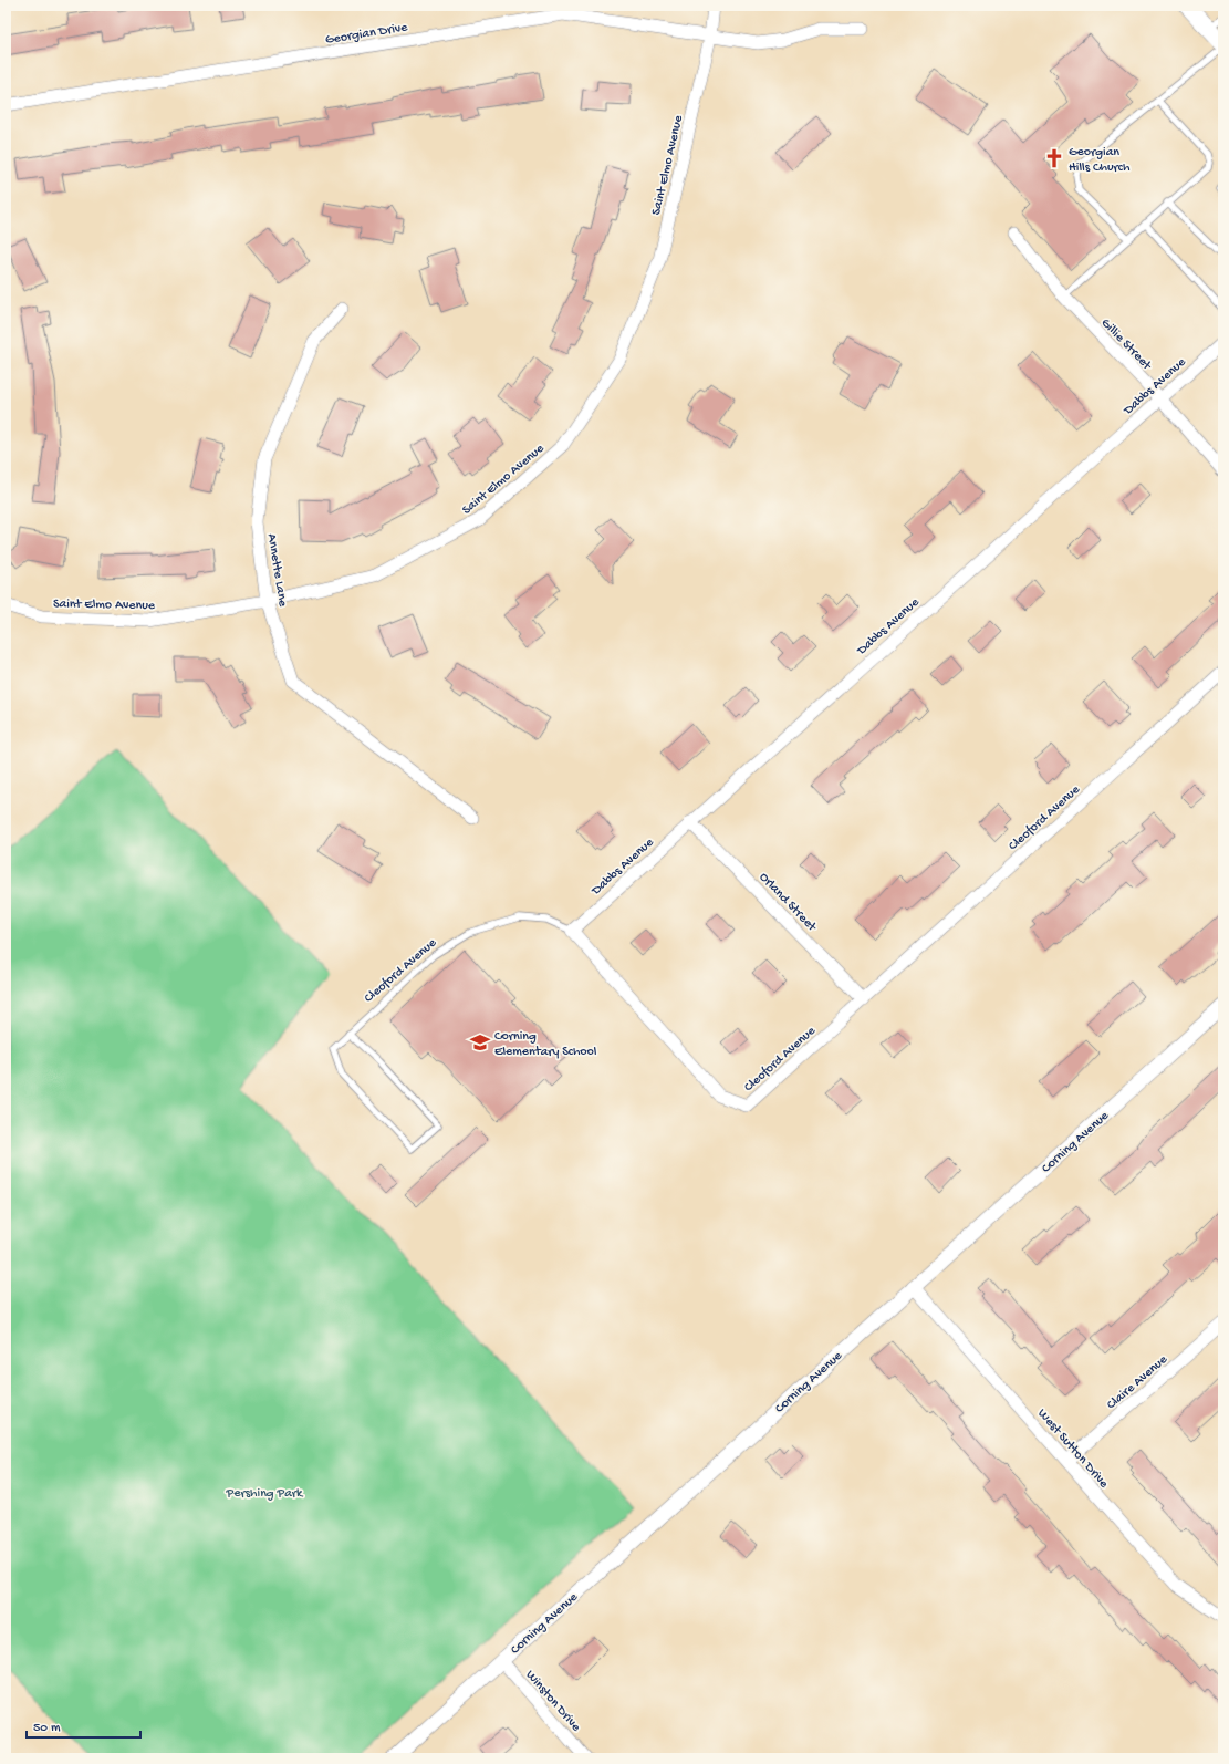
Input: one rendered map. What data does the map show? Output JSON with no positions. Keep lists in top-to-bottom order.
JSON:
{
  "streets": {
    "street": [
      "Georgian Drive",
      "Saint Elmo Avenue",
      "Gillie Street",
      "Dabbs Avenue",
      "Annette Lane",
      "Cleoford Avenue",
      "Orland Street",
      "Corning Avenue",
      "Claire Avenue",
      "West Sutton Drive",
      "Winston Drive"
    ]
  },
  "crossings": [
    ["Georgian Drive", "Saint Elmo Avenue"],
    ["Saint Elmo Avenue", "Annette Lane"],
    ["Gillie Street", "Dabbs Avenue"],
    ["Dabbs Avenue", "Cleoford Avenue"],
    ["Dabbs Avenue", "Orland Street"],
    ["Cleoford Avenue", "Orland Street"],
    ["Corning Avenue", "West Sutton Drive"],
    ["Corning Avenue", "Winston Drive"],
    ["Claire Avenue", "West Sutton Drive"]
  ],
  "parks": ["Pershing Park"],
  "places": {
    "church": ["Georgian Hills Church"],
    "school or university": ["Corning Elementary School"]
  },
  "scale_bar": "50 m"
}
